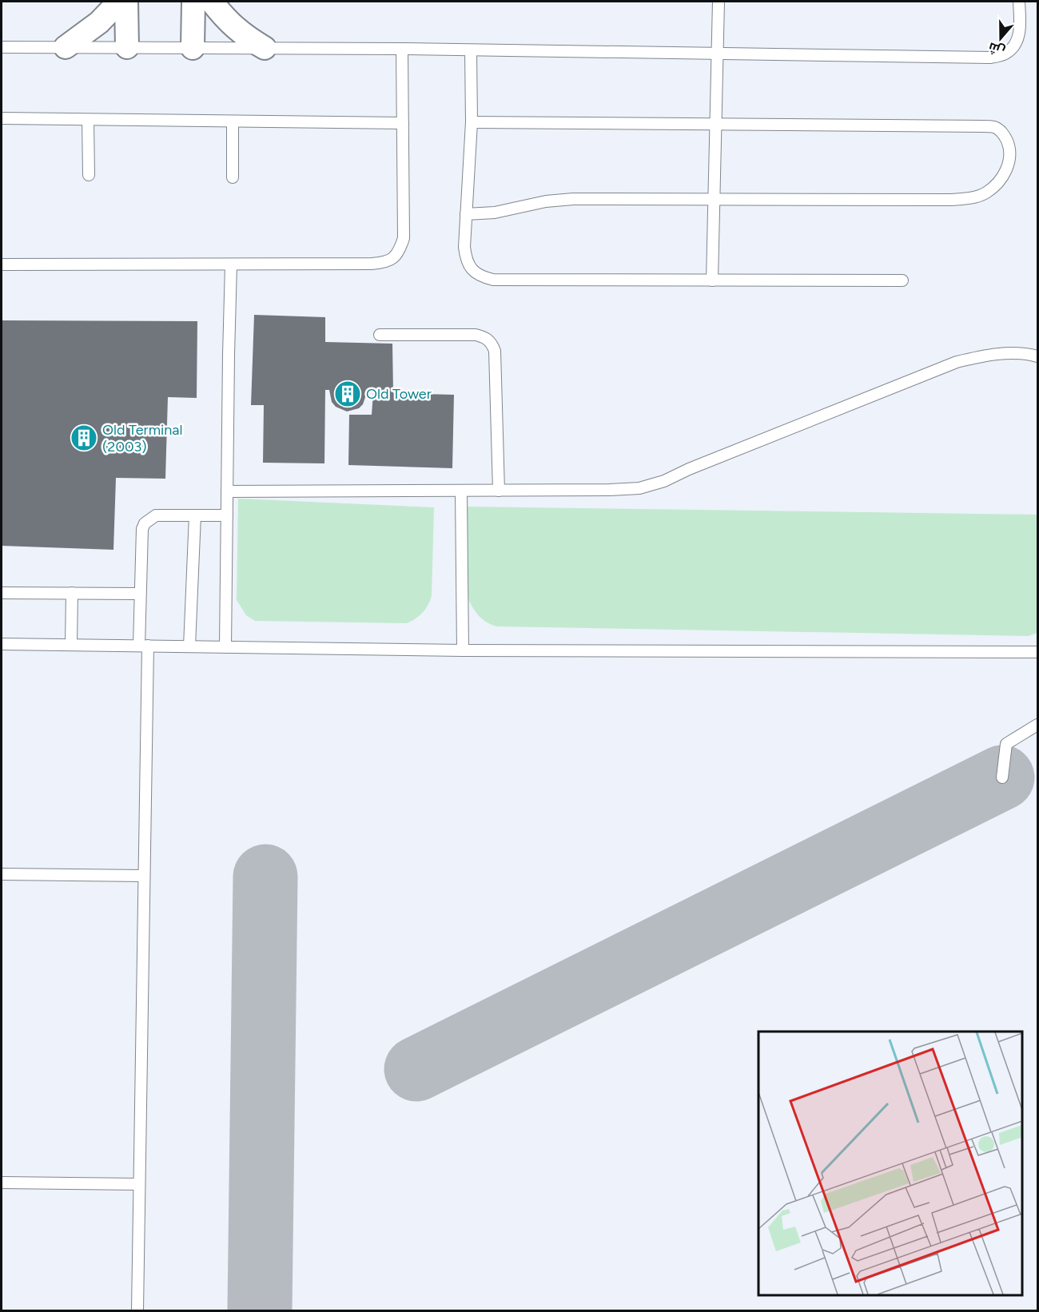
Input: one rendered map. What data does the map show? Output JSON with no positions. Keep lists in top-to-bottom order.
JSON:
{
  "places": {
    "building": ["Old Tower", "Old Terminal (2003)"]
  },
  "north": "bottom"
}
